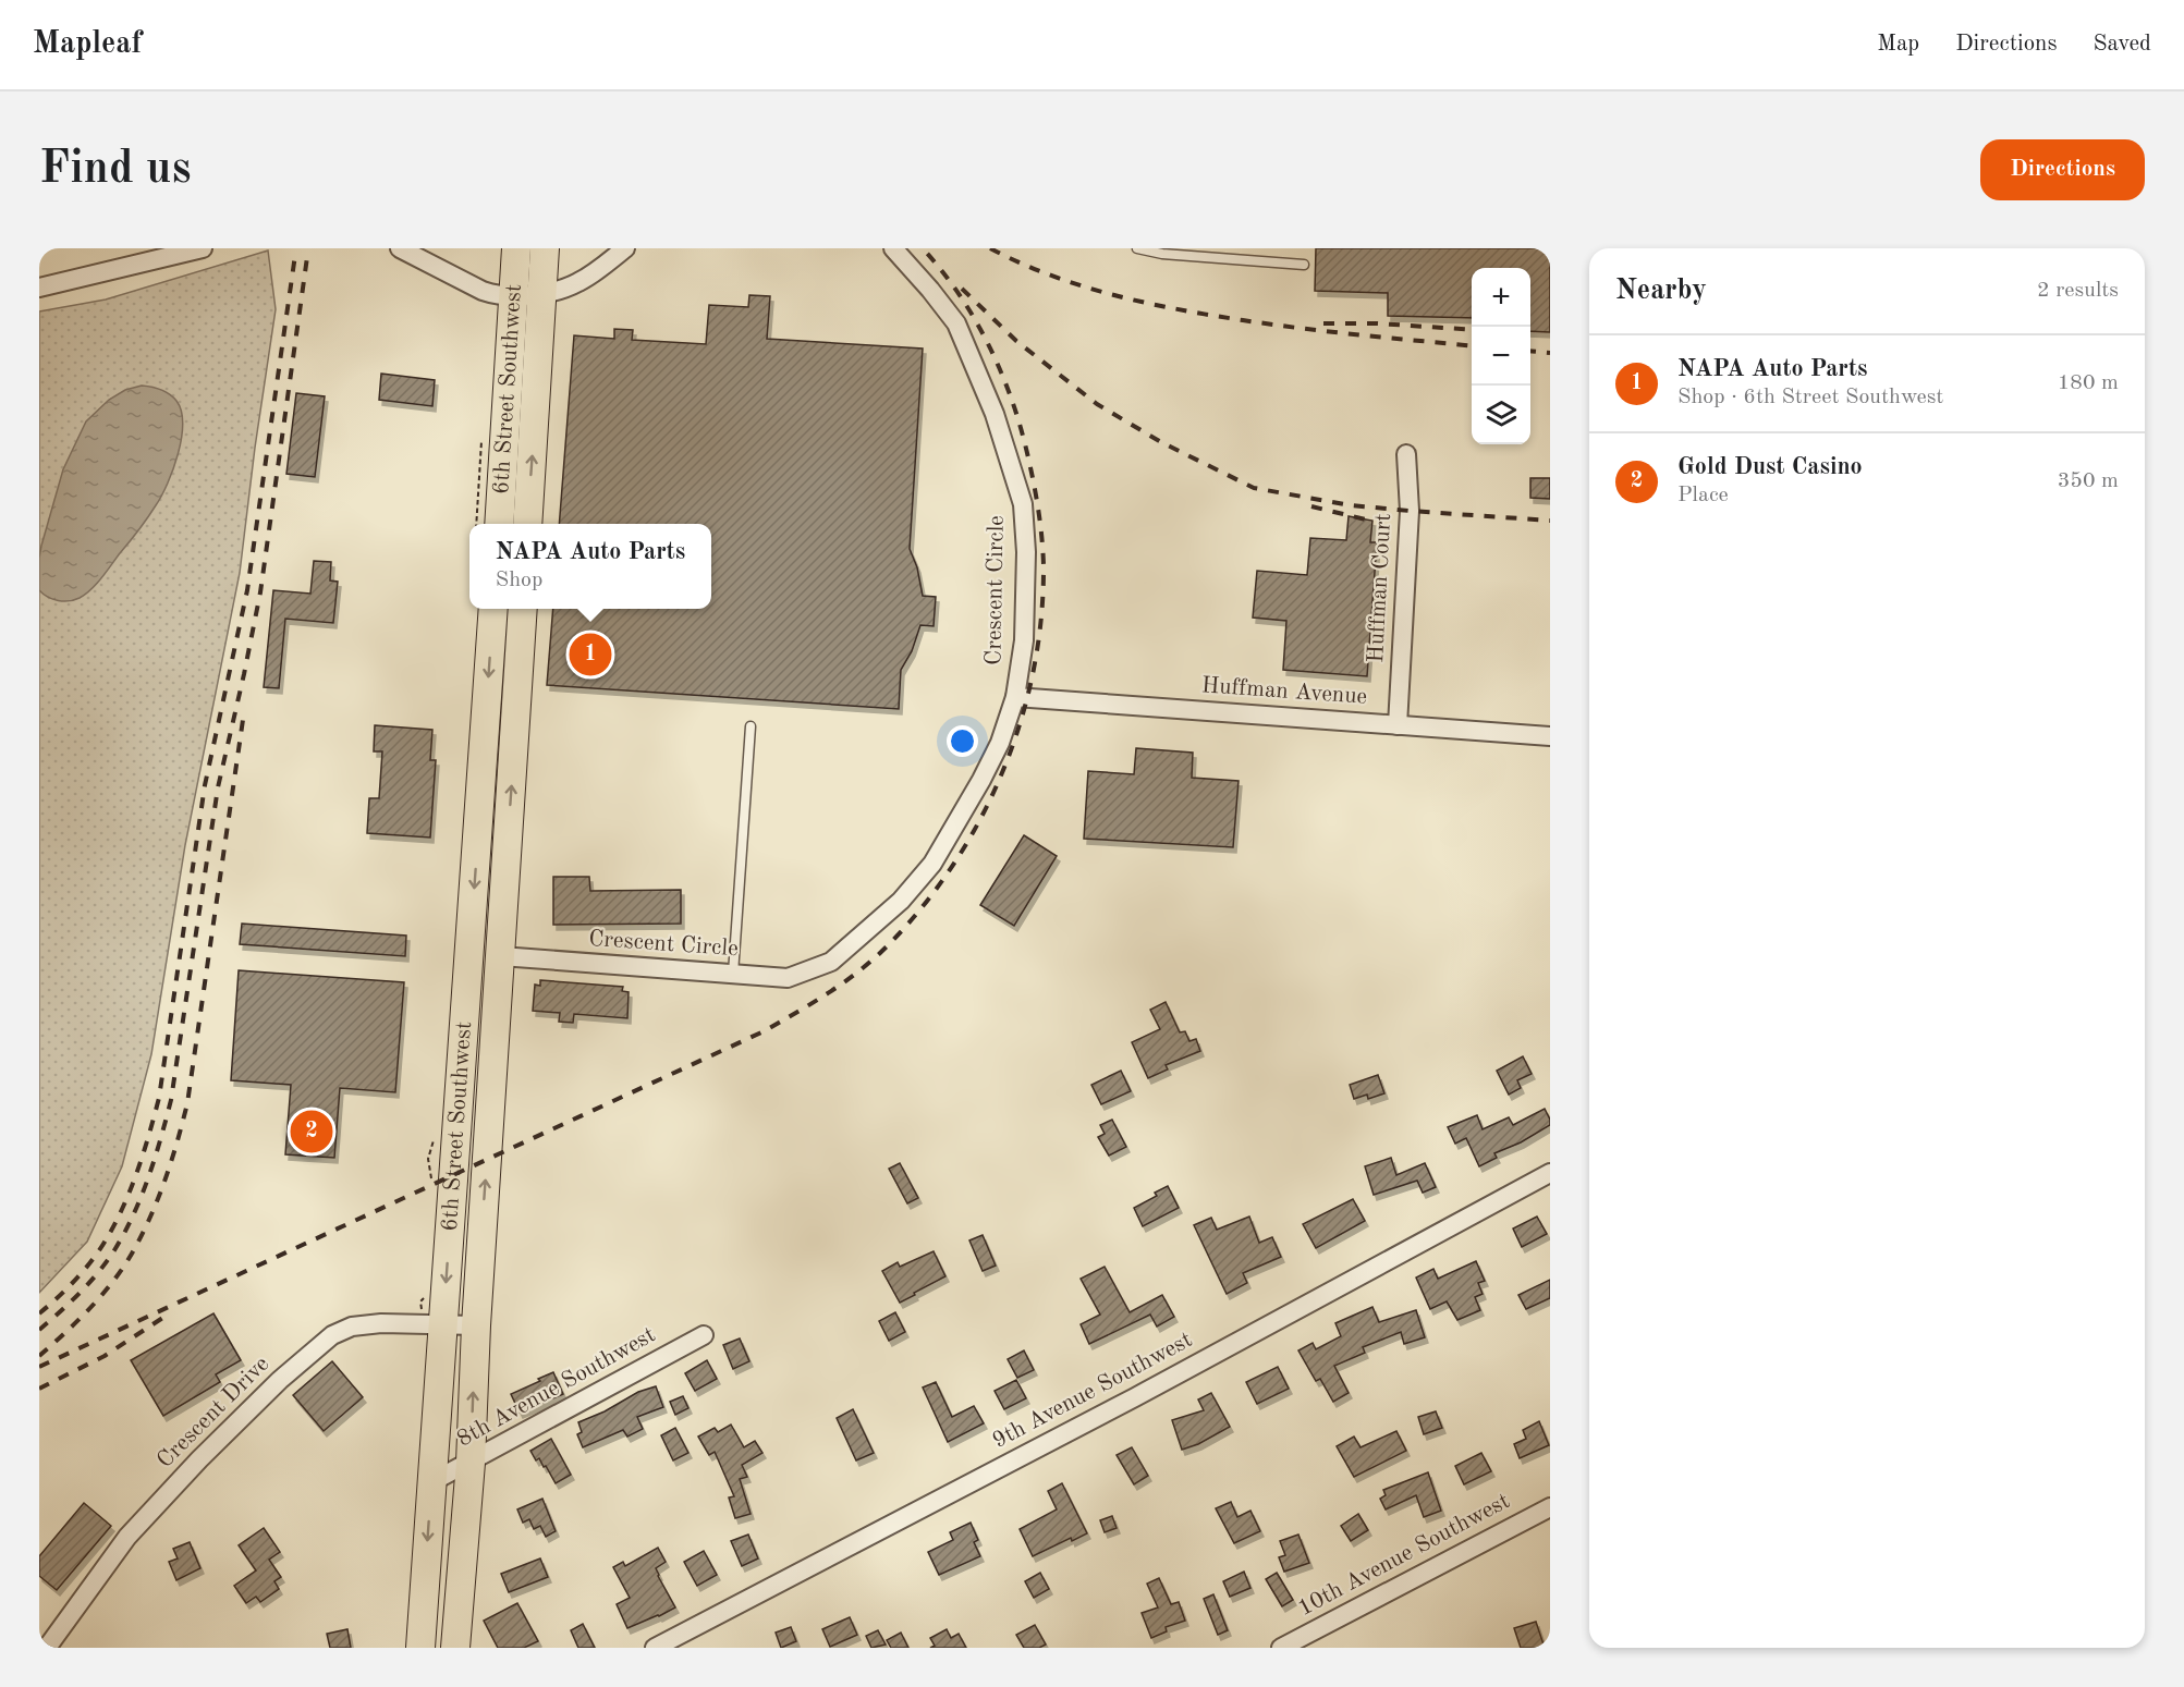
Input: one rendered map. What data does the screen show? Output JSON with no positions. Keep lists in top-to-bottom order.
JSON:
{
  "streets": {
    "main road": ["6th Street Southwest"],
    "street": [
      "Huffman Court",
      "Crescent Circle",
      "Huffman Avenue",
      "8th Avenue Southwest",
      "9th Avenue Southwest",
      "Crescent Drive",
      "10th Avenue Southwest"
    ]
  },
  "crossings": [
    ["6th Street Southwest", "Crescent Circle"],
    ["6th Street Southwest", "8th Avenue Southwest"],
    ["6th Street Southwest", "Crescent Drive"],
    ["Huffman Court", "Huffman Avenue"],
    ["Crescent Circle", "Huffman Avenue"]
  ],
  "page": {
    "header": "Mapleaf",
    "nav": ["Map", "Directions", "Saved"],
    "buttons": "Directions",
    "title": "Find us",
    "heading": ["Nearby", "2 results"],
    "map_buttons": ["+", "−"],
    "list": [
      {
        "mark": "1",
        "name": "NAPA Auto Parts",
        "note": "Shop · 6th Street Southwest",
        "value": "180 m"
      },
      {
        "mark": "2",
        "name": "Gold Dust Casino",
        "note": "Place",
        "value": "350 m"
      }
    ],
    "popup": ["NAPA Auto Parts", "Shop"],
    "pins": ["1", "2"]
  }
}
